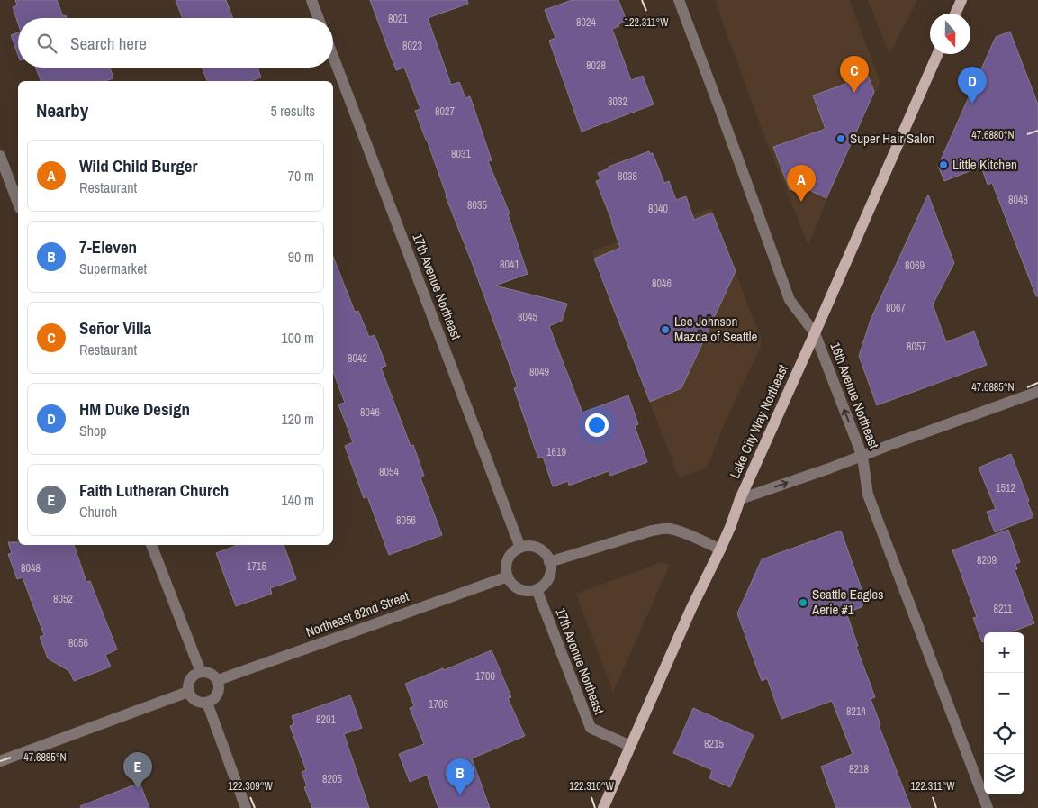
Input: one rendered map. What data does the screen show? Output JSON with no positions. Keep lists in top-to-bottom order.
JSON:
{
  "streets": {
    "main road": ["Lake City Way Northeast"],
    "street": ["17th Avenue Northeast", "16th Avenue Northeast", "Northeast 82nd Street"]
  },
  "crossings": [
    ["17th Avenue Northeast", "Lake City Way Northeast"],
    ["17th Avenue Northeast", "Northeast 82nd Street"],
    ["16th Avenue Northeast", "Lake City Way Northeast"]
  ],
  "places": [
    "Super Hair Salon",
    "Little Kitchen",
    "Lee Johnson Mazda of Seattle",
    "Seattle Eagles Aerie #1"
  ],
  "house_numbers": [
    "8021",
    "8024",
    "8023",
    "8028",
    "8032",
    "8027",
    "8031",
    "8038",
    "8048",
    "8035",
    "8040",
    "8041",
    "8069",
    "8046",
    "8067",
    "8045",
    "8057",
    "8042",
    "8049",
    "8046",
    "1619",
    "8054",
    "1512",
    "8056",
    "8209",
    "1715",
    "8048",
    "8052",
    "8211",
    "8056",
    "1700",
    "1706",
    "8214",
    "8201",
    "8215",
    "8218",
    "8205"
  ],
  "north": "bottom",
  "page": {
    "search": "Search here",
    "pins": [
      "C",
      "D",
      "A",
      "E",
      "B"
    ],
    "heading": ["Nearby", "5 results"],
    "list": [
      {
        "mark": "A",
        "name": "Wild Child Burger",
        "note": "Restaurant",
        "value": "70 m"
      },
      {
        "mark": "B",
        "name": "7-Eleven",
        "note": "Supermarket",
        "value": "90 m"
      },
      {
        "mark": "C",
        "name": "Señor Villa",
        "note": "Restaurant",
        "value": "100 m"
      },
      {
        "mark": "D",
        "name": "HM Duke Design",
        "note": "Shop",
        "value": "120 m"
      },
      {
        "mark": "E",
        "name": "Faith Lutheran Church",
        "note": "Church",
        "value": "140 m"
      }
    ],
    "map_buttons": ["+", "−"]
  },
  "coordinates": [
    "122.311°W",
    "47.6880°N",
    "47.6885°N",
    "122.309°W",
    "122.310°W"
  ]
}
